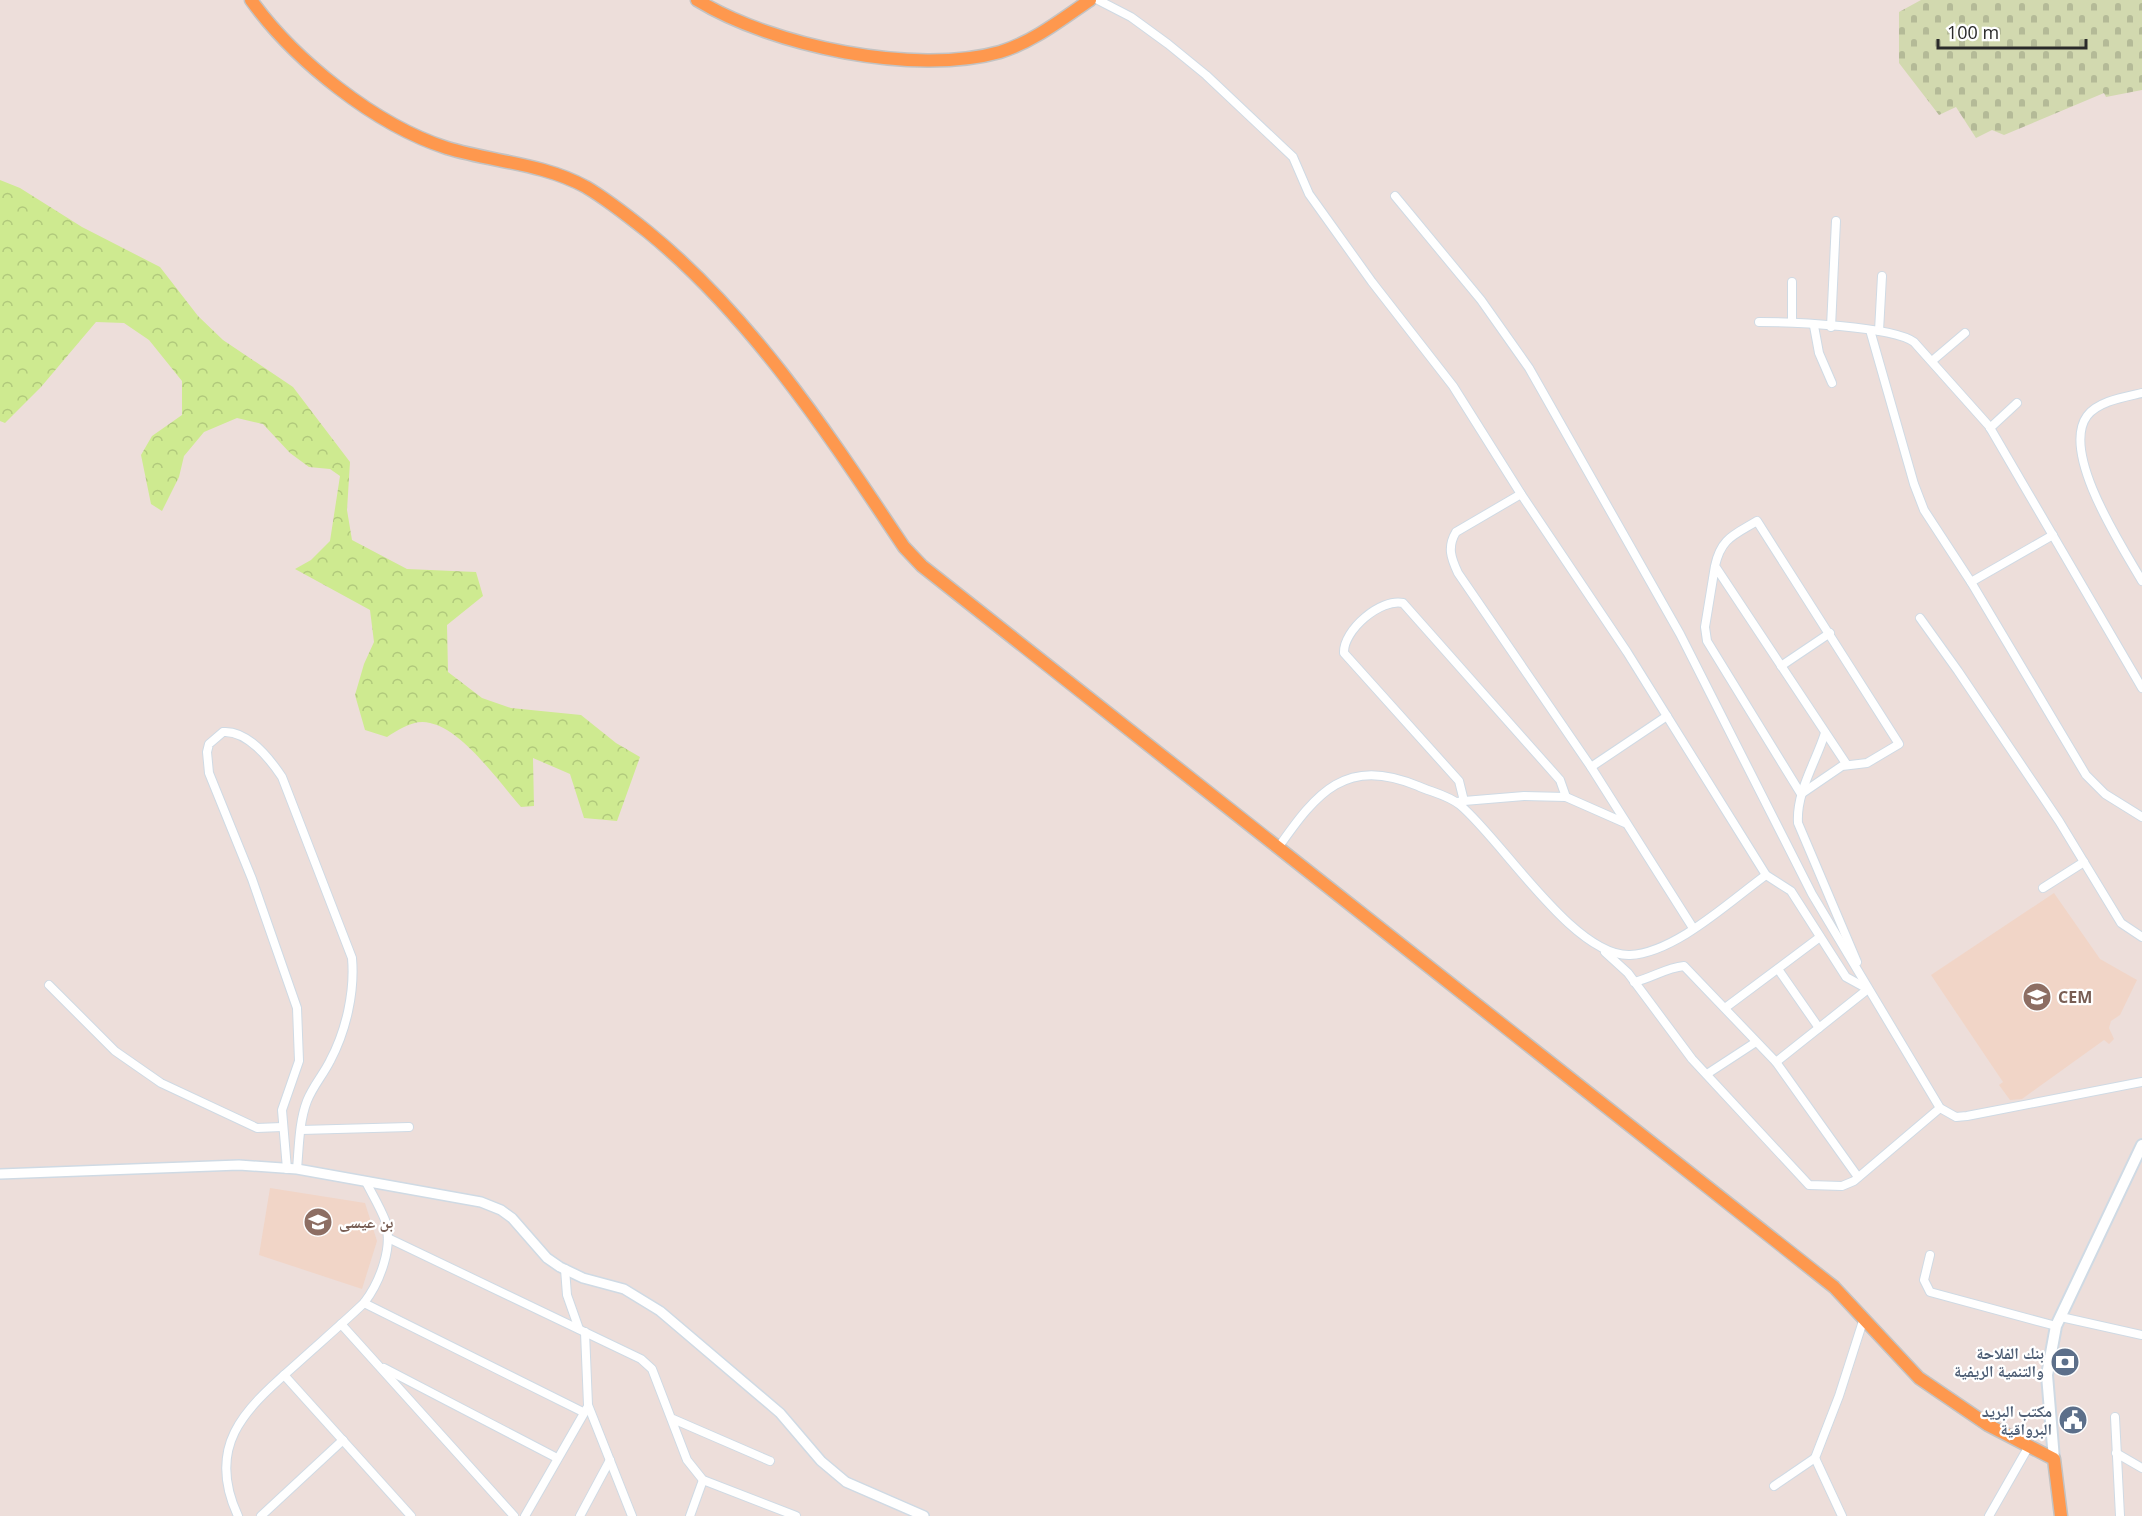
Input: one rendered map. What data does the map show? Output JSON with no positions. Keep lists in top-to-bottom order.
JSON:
{
  "places": {
    "school or university": ["CEM", "بن عيسى"],
    "bank": ["بنك الفلاحة والتنمية الريفية"],
    "public building": ["مكتب البريد البرواقية"]
  },
  "scale_bar": "100 m"
}
